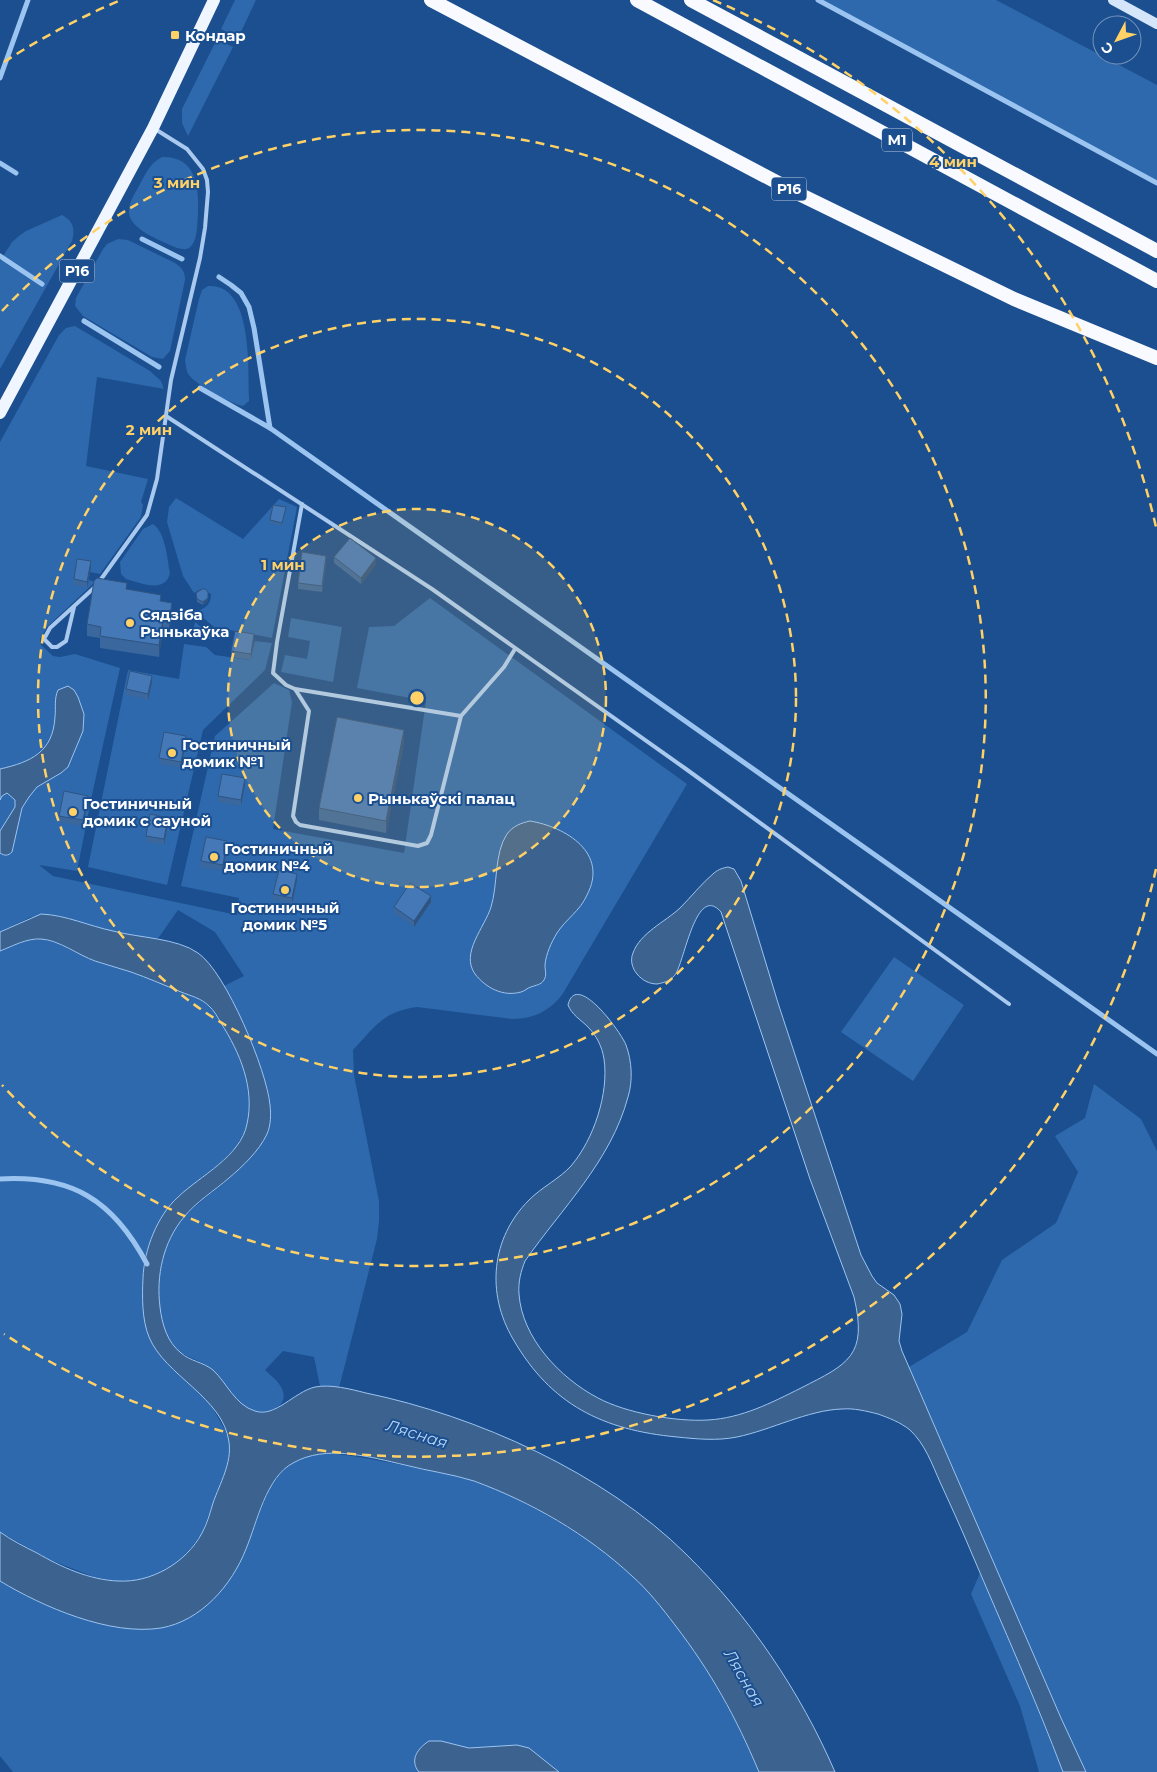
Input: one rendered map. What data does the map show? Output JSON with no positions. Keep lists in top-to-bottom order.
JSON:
{
  "streets": {
    "highway": ["М1", "Р16"]
  },
  "water": ["Лясная"],
  "places": {
    "transit": ["Кондар"],
    "other": [
      "Сядзіба Рынькаўка",
      "Гостиничный домик №1",
      "Рынькаўскi палац",
      "Гостиничный домик с сауной",
      "Гостиничный домик №4",
      "Гостиничный домик №5"
    ]
  },
  "north": "bottom left",
  "rings": [
    "4 мин",
    "3 мин",
    "2 мин",
    "1 мин"
  ]
}
